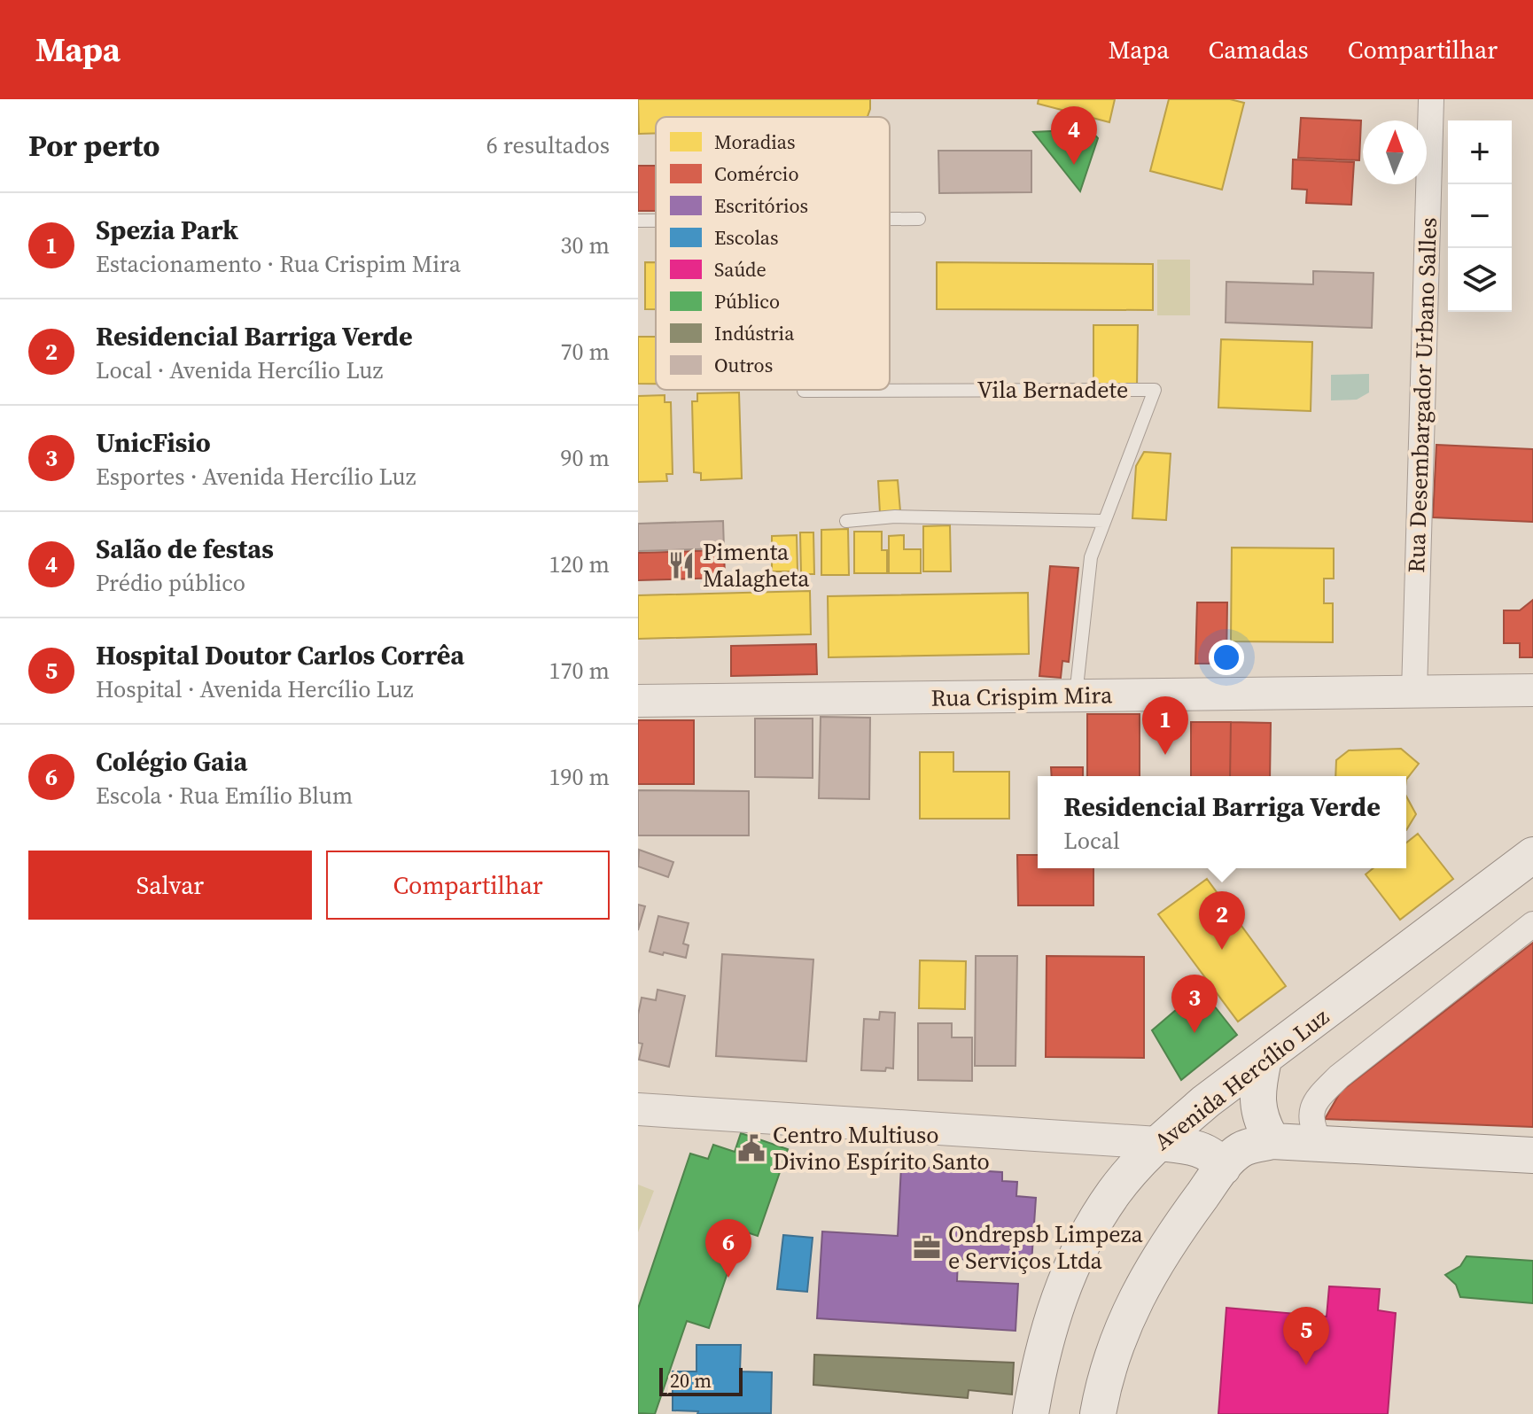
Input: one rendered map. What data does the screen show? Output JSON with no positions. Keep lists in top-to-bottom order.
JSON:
{
  "streets": {
    "main road": ["Avenida Hercílio Luz"],
    "street": ["Rua Desembargador Urbano Salles", "Rua Crispim Mira"],
    "lane": ["Vila Bernadete"]
  },
  "crossings": [
    ["Vila Bernadete", "Rua Crispim Mira"],
    ["Rua Desembargador Urbano Salles", "Rua Crispim Mira"]
  ],
  "places": {
    "restaurant": ["Pimenta Malagheta"],
    "public building": ["Centro Multiuso Divino Espírito Santo"],
    "office": ["Ondrepsb Limpeza e Serviços Ltda"]
  },
  "legend": [
    "Moradias",
    "Comércio",
    "Escritórios",
    "Escolas",
    "Saúde",
    "Público",
    "Indústria",
    "Outros"
  ],
  "scale_bar": "20 m",
  "north": "top",
  "page": {
    "header": "Mapa",
    "nav": ["Mapa", "Camadas", "Compartilhar"],
    "heading": ["Por perto", "6 resultados"],
    "pins": [
      "4",
      "1",
      "2",
      "3",
      "6",
      "5"
    ],
    "map_buttons": ["+", "−"],
    "list": [
      {
        "mark": "1",
        "name": "Spezia Park",
        "note": "Estacionamento · Rua Crispim Mira",
        "value": "30 m"
      },
      {
        "mark": "2",
        "name": "Residencial Barriga Verde",
        "note": "Local · Avenida Hercílio Luz",
        "value": "70 m"
      },
      {
        "mark": "3",
        "name": "UnicFisio",
        "note": "Esportes · Avenida Hercílio Luz",
        "value": "90 m"
      },
      {
        "mark": "4",
        "name": "Salão de festas",
        "note": "Prédio público",
        "value": "120 m"
      },
      {
        "mark": "5",
        "name": "Hospital Doutor Carlos Corrêa",
        "note": "Hospital · Avenida Hercílio Luz",
        "value": "170 m"
      },
      {
        "mark": "6",
        "name": "Colégio Gaia",
        "note": "Escola · Rua Emílio Blum",
        "value": "190 m"
      }
    ],
    "popup": ["Residencial Barriga Verde", "Local"],
    "buttons": ["Salvar", "Compartilhar"],
    "scale": "20 m"
  }
}
